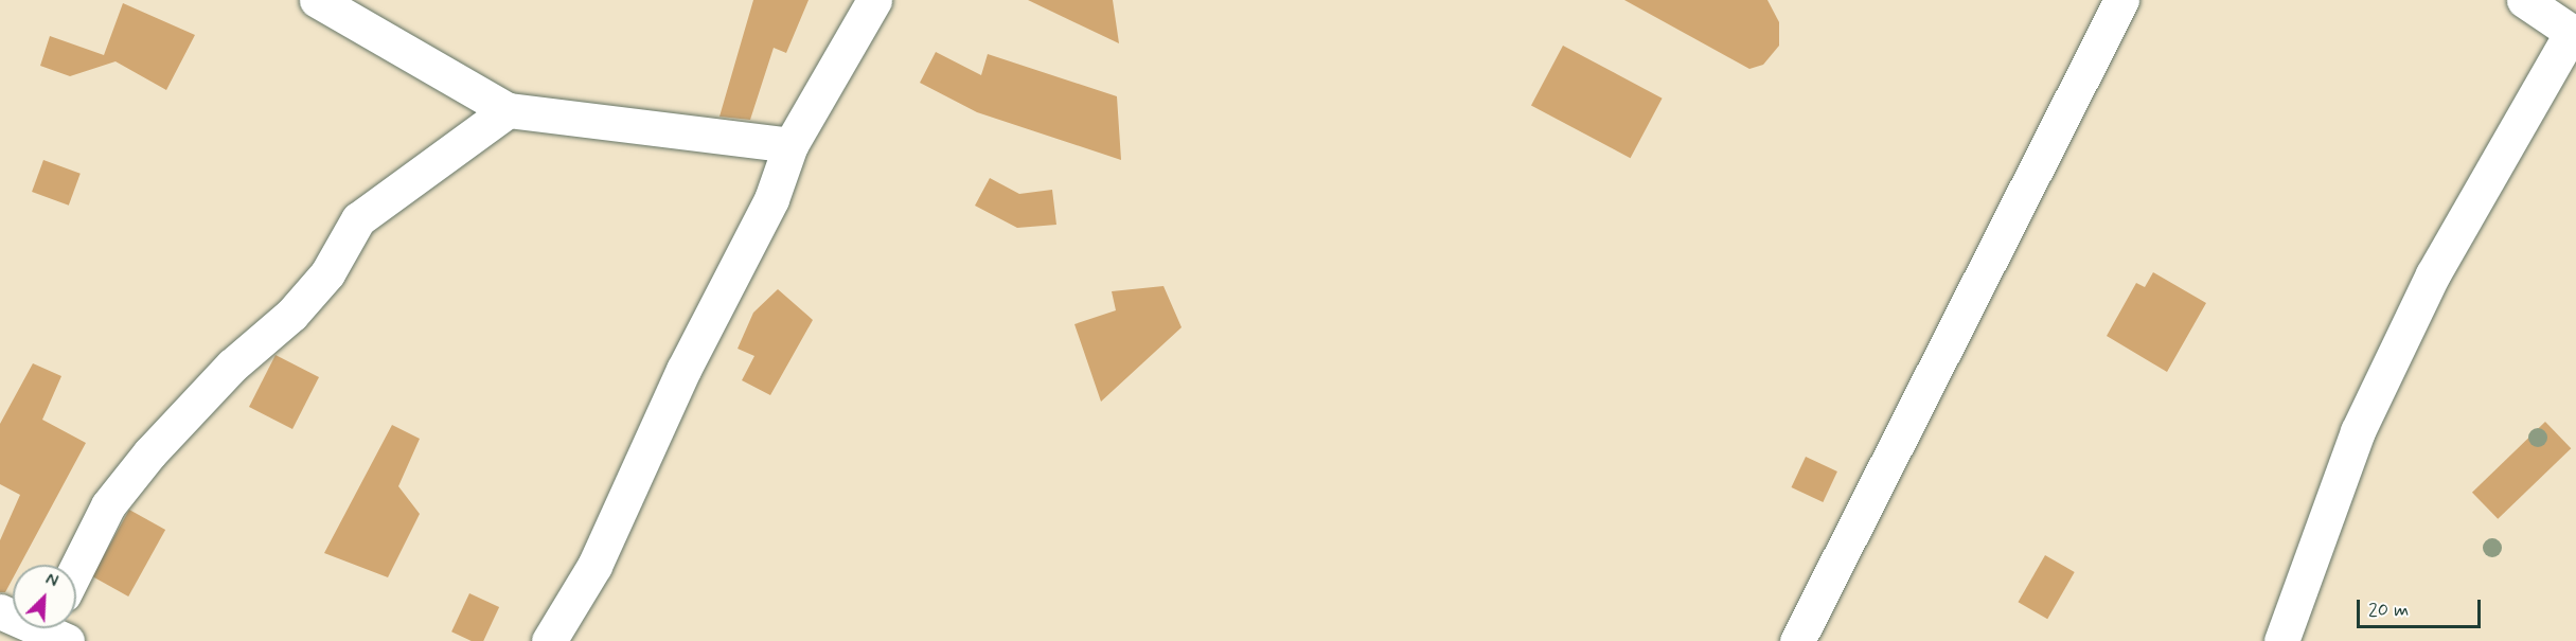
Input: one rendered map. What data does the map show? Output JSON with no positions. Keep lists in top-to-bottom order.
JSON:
{
  "scale_bar": "20 m",
  "north": "top right"
}
